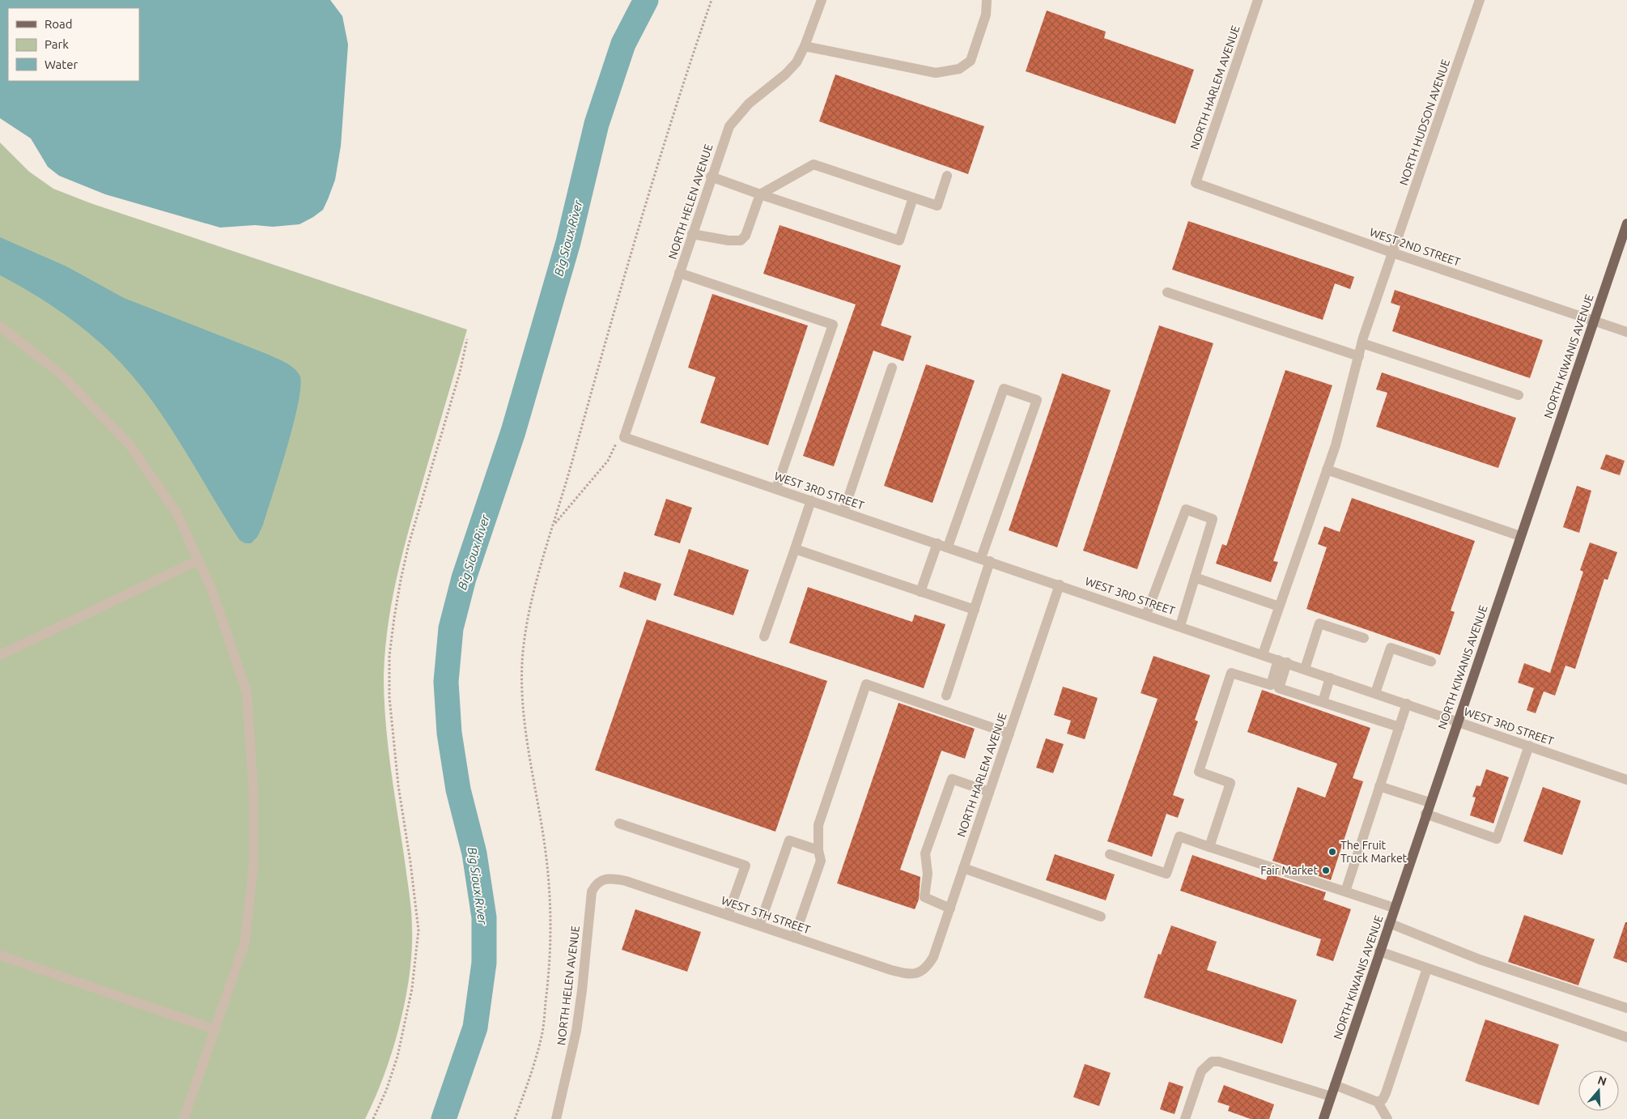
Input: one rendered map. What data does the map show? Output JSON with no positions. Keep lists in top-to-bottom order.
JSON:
{
  "streets": {
    "main road": ["NORTH KIWANIS AVENUE"],
    "street": [
      "NORTH HARLEM AVENUE",
      "NORTH HUDSON AVENUE",
      "NORTH HELEN AVENUE",
      "WEST 2ND STREET",
      "WEST 3RD STREET",
      "WEST 5TH STREET"
    ]
  },
  "crossings": [
    ["NORTH HARLEM AVENUE", "WEST 2ND STREET"],
    ["NORTH HARLEM AVENUE", "WEST 3RD STREET"],
    ["NORTH HARLEM AVENUE", "WEST 5TH STREET"],
    ["NORTH HUDSON AVENUE", "WEST 2ND STREET"],
    ["NORTH HUDSON AVENUE", "WEST 3RD STREET"],
    ["NORTH HELEN AVENUE", "WEST 3RD STREET"],
    ["NORTH HELEN AVENUE", "WEST 5TH STREET"],
    ["WEST 2ND STREET", "NORTH KIWANIS AVENUE"],
    ["NORTH KIWANIS AVENUE", "WEST 3RD STREET"]
  ],
  "water": ["Big Sioux River"],
  "places": ["The Fruit Truck Market", "Fair Market"],
  "legend": ["Road", "Park", "Water"],
  "north": "top"
}
